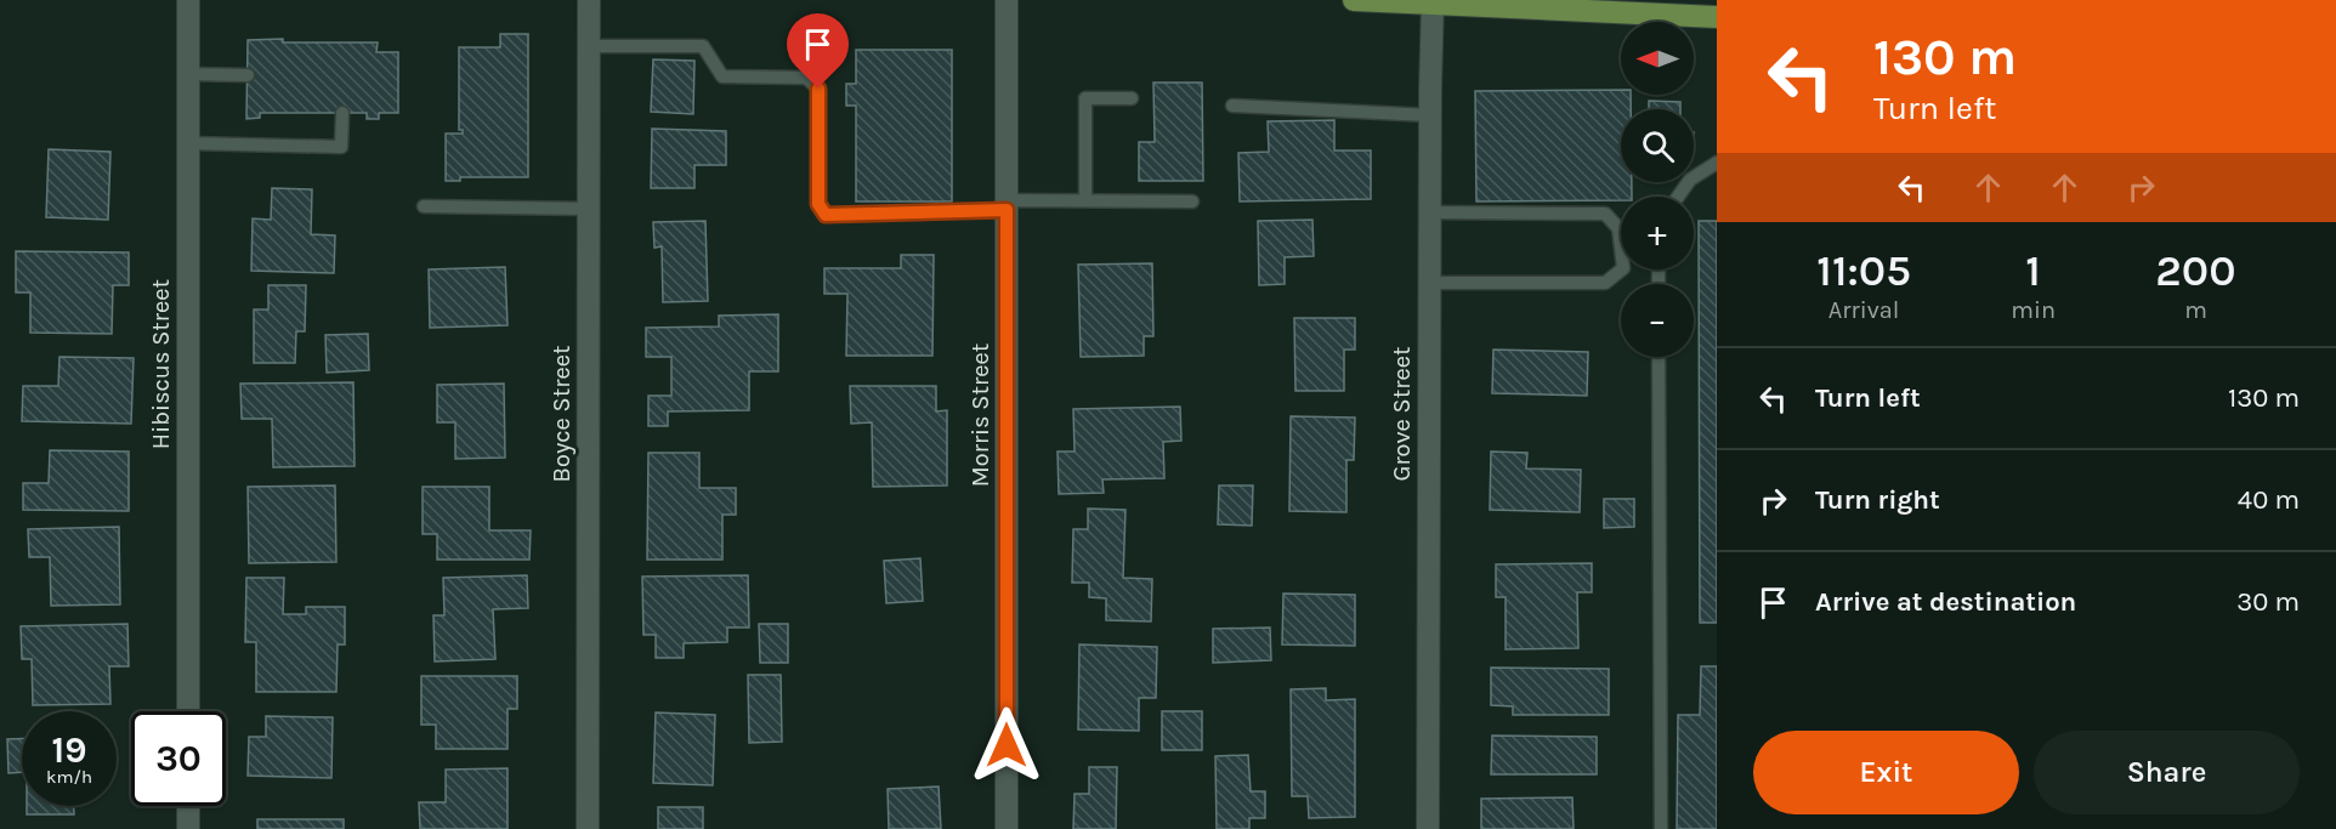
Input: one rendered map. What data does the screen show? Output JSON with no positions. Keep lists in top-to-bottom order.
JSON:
{
  "streets": {
    "street": [
      "Hibiscus Street",
      "Boyce Street",
      "Grove Street",
      "Morris Street"
    ]
  },
  "north": "left",
  "page": {
    "turn": ["130 m", "Turn left"],
    "map_buttons": ["+", "−"],
    "eta": [
      "11:05",
      "Arrival",
      "1",
      "min",
      "200",
      "m"
    ],
    "list": [
      {
        "name": "Turn left",
        "value": "130 m"
      },
      {
        "name": "Turn right",
        "value": "40 m"
      },
      {
        "name": "Arrive at destination",
        "value": "30 m"
      }
    ],
    "speed": "19 km/h",
    "limit": "30",
    "buttons": ["Exit", "Share"]
  }
}
